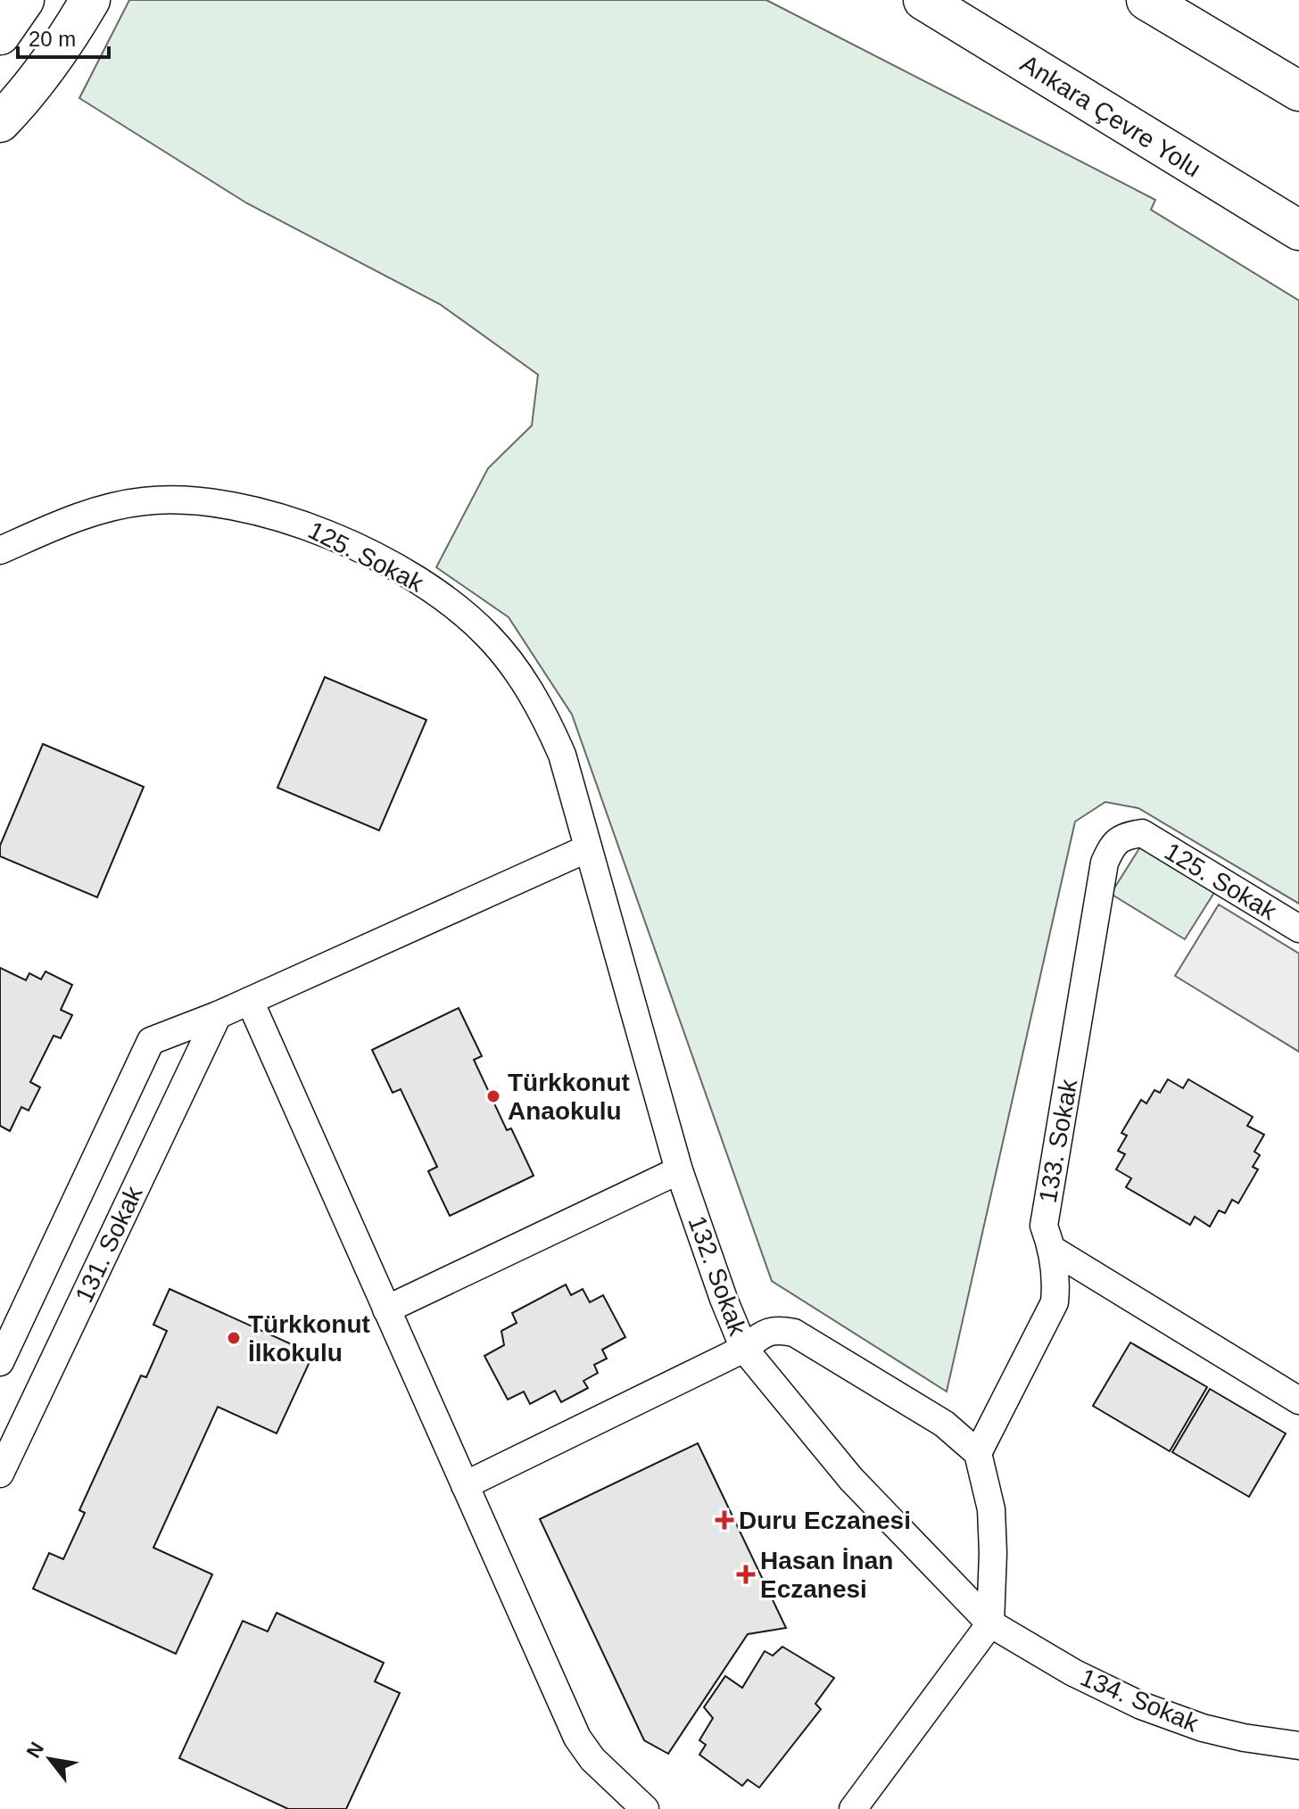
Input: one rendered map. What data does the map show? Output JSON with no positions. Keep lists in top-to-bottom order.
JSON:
{
  "streets": {
    "main road": ["Ankara Çevre Yolu"],
    "street": [
      "125. Sokak",
      "133. Sokak",
      "131. Sokak",
      "132. Sokak",
      "134. Sokak"
    ]
  },
  "crossings": [
    ["125. Sokak", "133. Sokak"],
    ["125. Sokak", "131. Sokak"],
    ["125. Sokak", "132. Sokak"],
    ["131. Sokak", "132. Sokak"],
    ["132. Sokak", "134. Sokak"]
  ],
  "places": {
    "other": ["Türkkonut Anaokulu", "Türkkonut İlkokulu"],
    "health": ["Duru Eczanesi", "Hasan İnan Eczanesi"]
  },
  "scale_bar": "20 m",
  "north": "top left"
}
